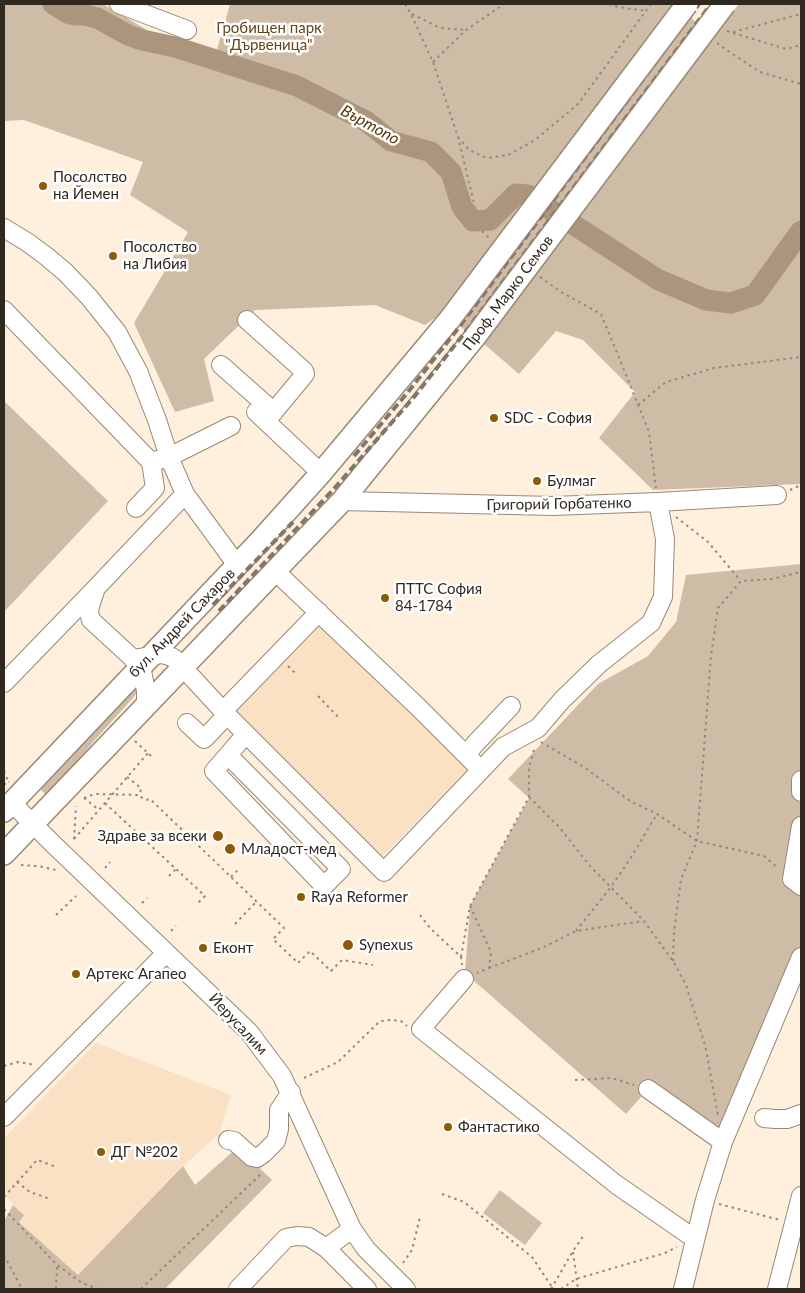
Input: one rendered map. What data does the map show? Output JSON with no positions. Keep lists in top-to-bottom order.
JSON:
{
  "streets": {
    "main road": ["Проф. Марко Семов", "бул. Андрей Сахаров"],
    "street": ["Григорий Горбатенко", "Йерусалим"]
  },
  "crossings": [
    ["Проф. Марко Семов", "Григорий Горбатенко"],
    ["Проф. Марко Семов", "бул. Андрей Сахаров"],
    ["бул. Андрей Сахаров", "Йерусалим"]
  ],
  "water": ["Въртопо"],
  "parks": ["Гробищен парк \"Дървеница\""],
  "places": [
    "Посолство на Йемен",
    "Посолство на Либия",
    "SDC - София",
    "Булмаг",
    "ПТТС София 84-1784",
    "Здраве за всеки",
    "Младост-мед",
    "Raya Reformer",
    "Synexus",
    "Еконт",
    "Артекс Агапео",
    "Фантастико",
    "ДГ №202"
  ]
}
